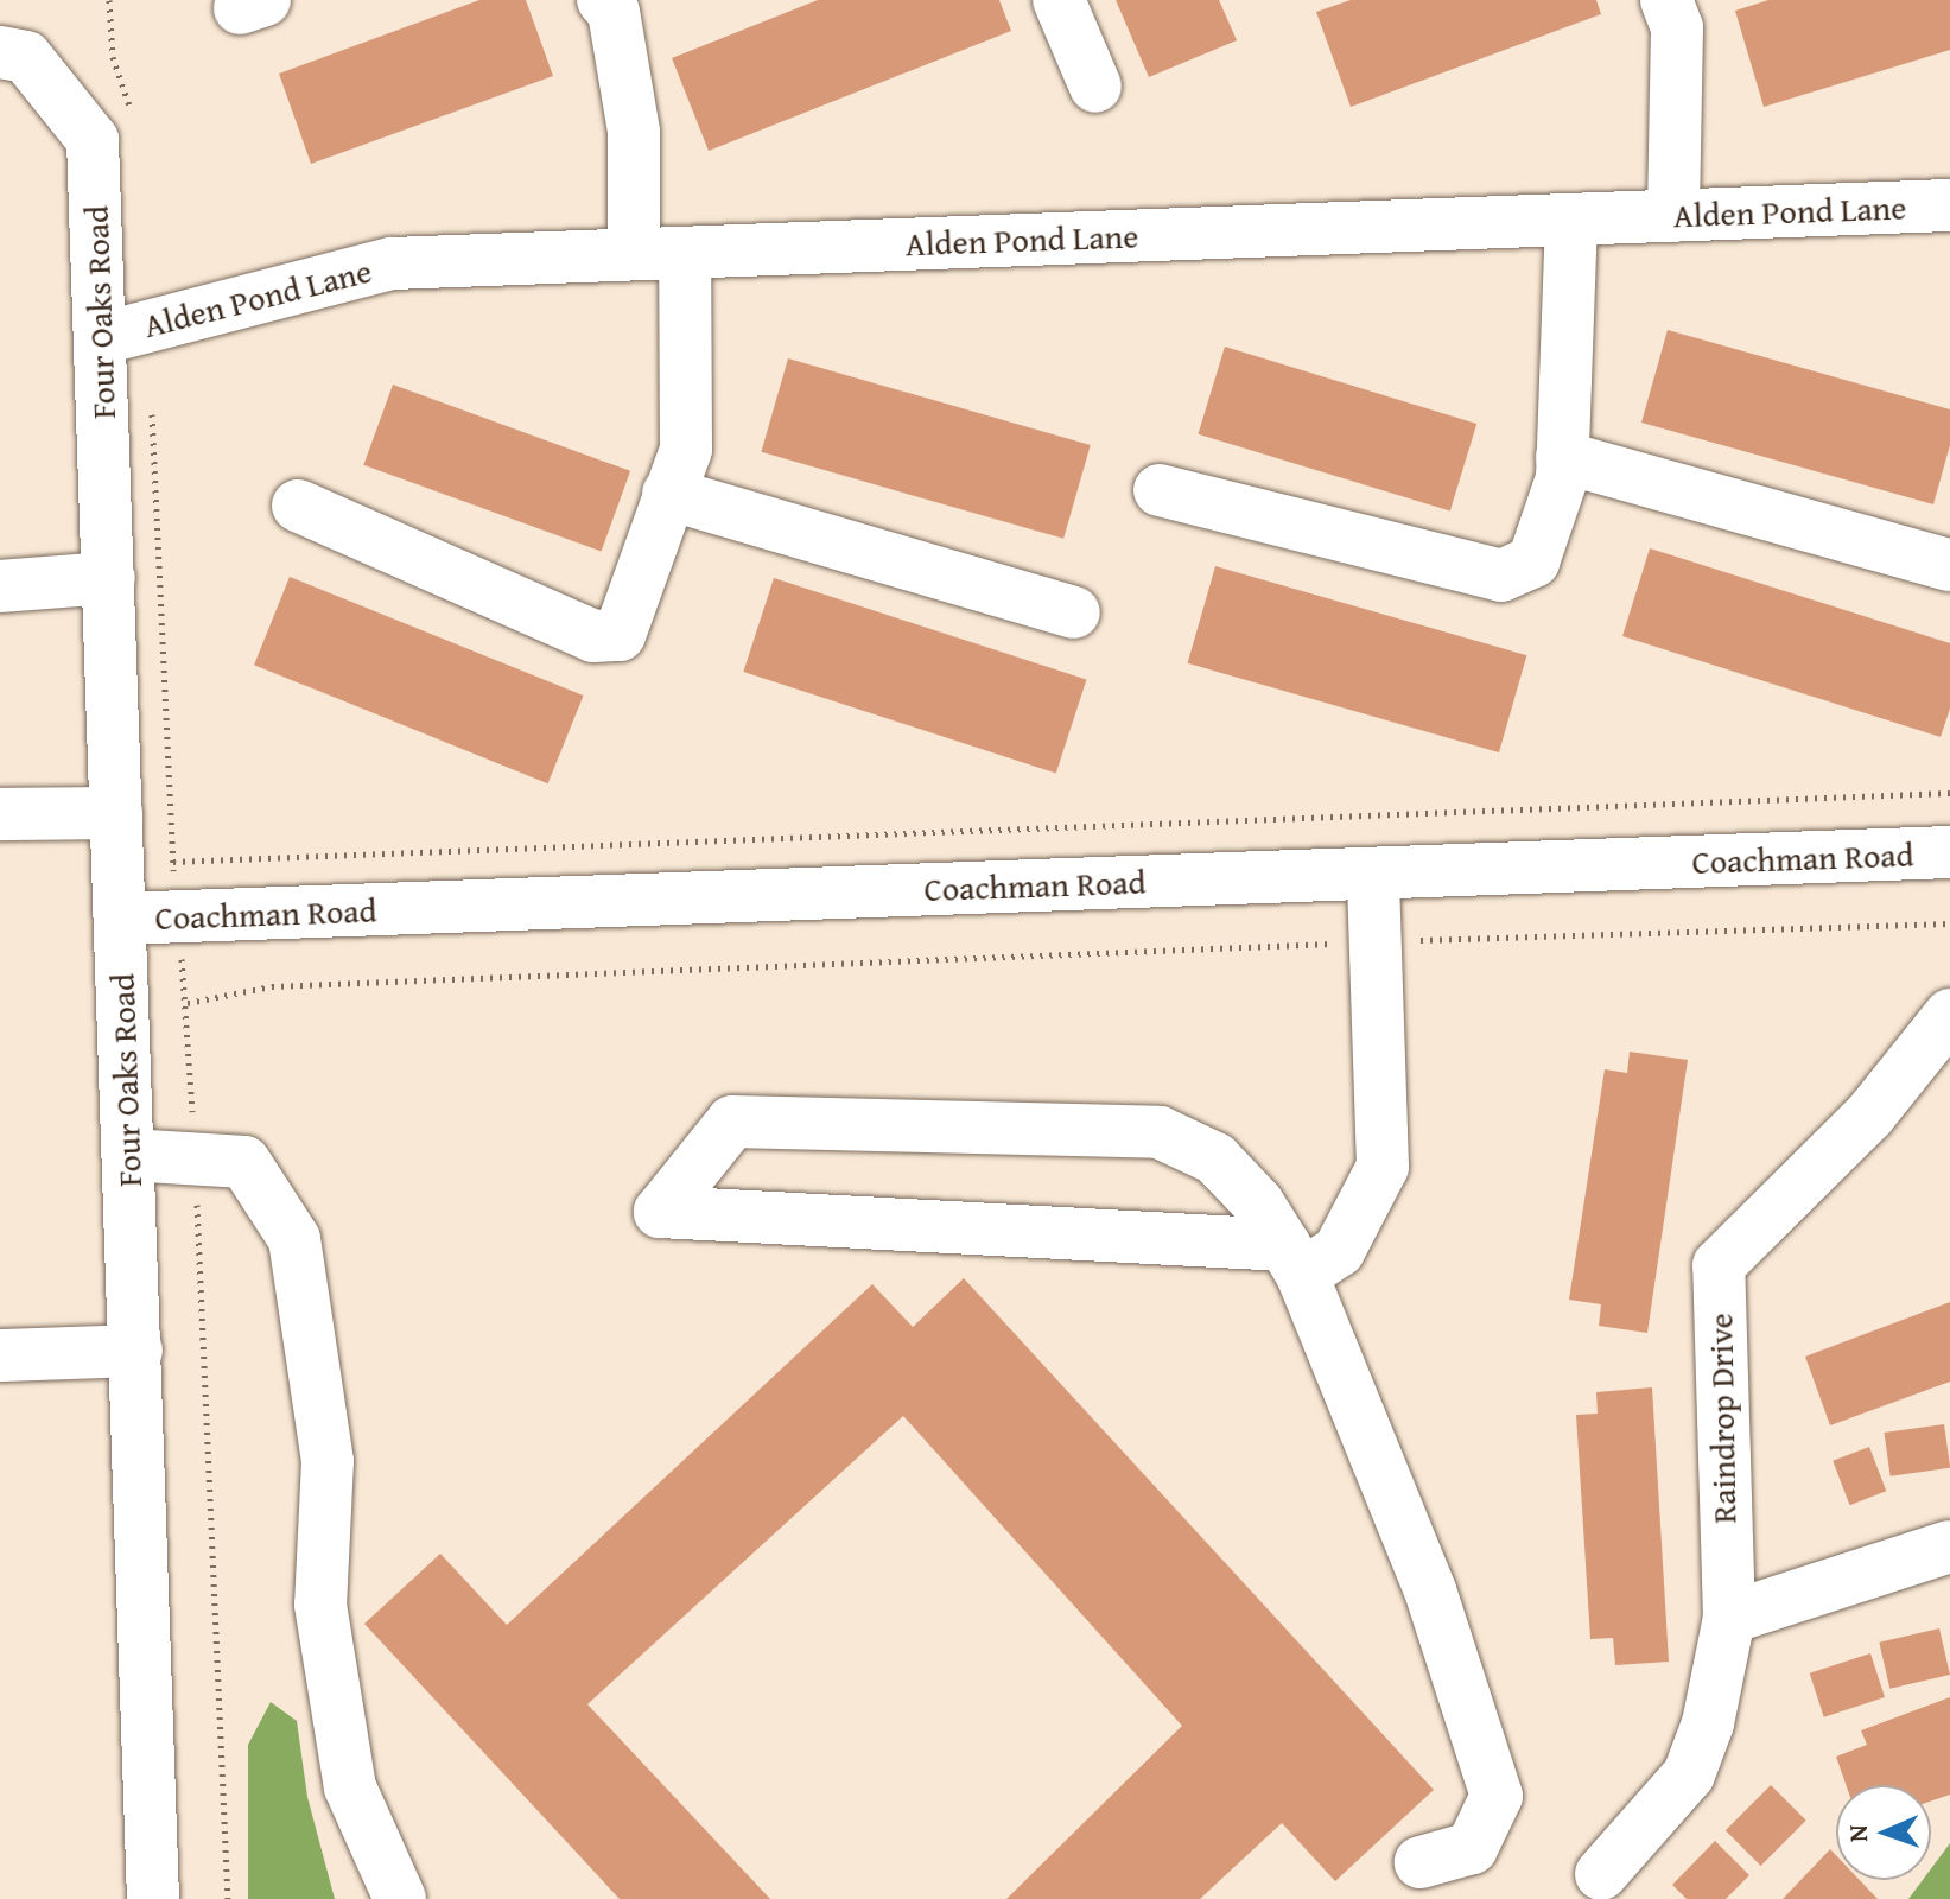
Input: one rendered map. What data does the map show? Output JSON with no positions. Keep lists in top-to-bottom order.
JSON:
{
  "streets": {
    "street": [
      "Alden Pond Lane",
      "Four Oaks Road",
      "Coachman Road",
      "Raindrop Drive"
    ]
  },
  "crossings": [
    ["Alden Pond Lane", "Four Oaks Road"],
    ["Four Oaks Road", "Coachman Road"]
  ],
  "north": "left"
}
